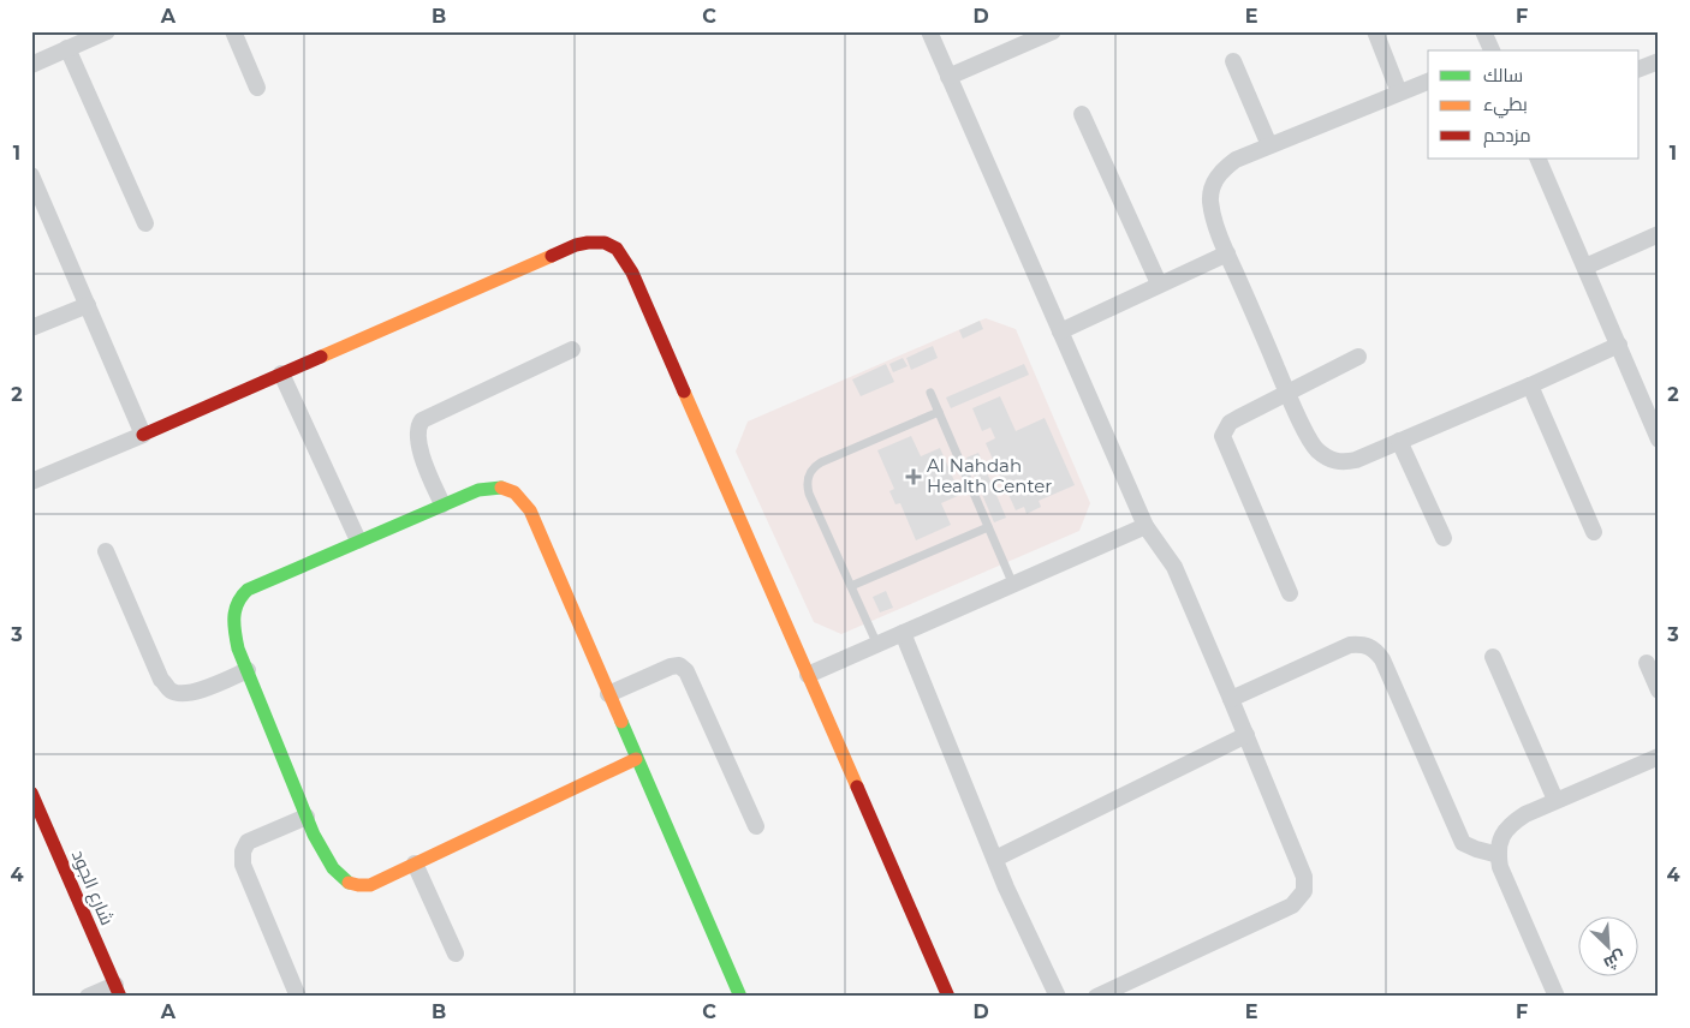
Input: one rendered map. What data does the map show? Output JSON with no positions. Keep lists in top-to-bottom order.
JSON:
{
  "streets": {
    "street": ["شارع الجود"]
  },
  "places": {
    "health": ["Al Nahdah Health Center"]
  },
  "legend": ["سالك", "بطيء", "مزدحم"],
  "north": "bottom right",
  "grid": {
    "columns": [
      "A",
      "B",
      "C",
      "D",
      "E",
      "F"
    ],
    "rows": [
      "1",
      "2",
      "3",
      "4"
    ]
  }
}
